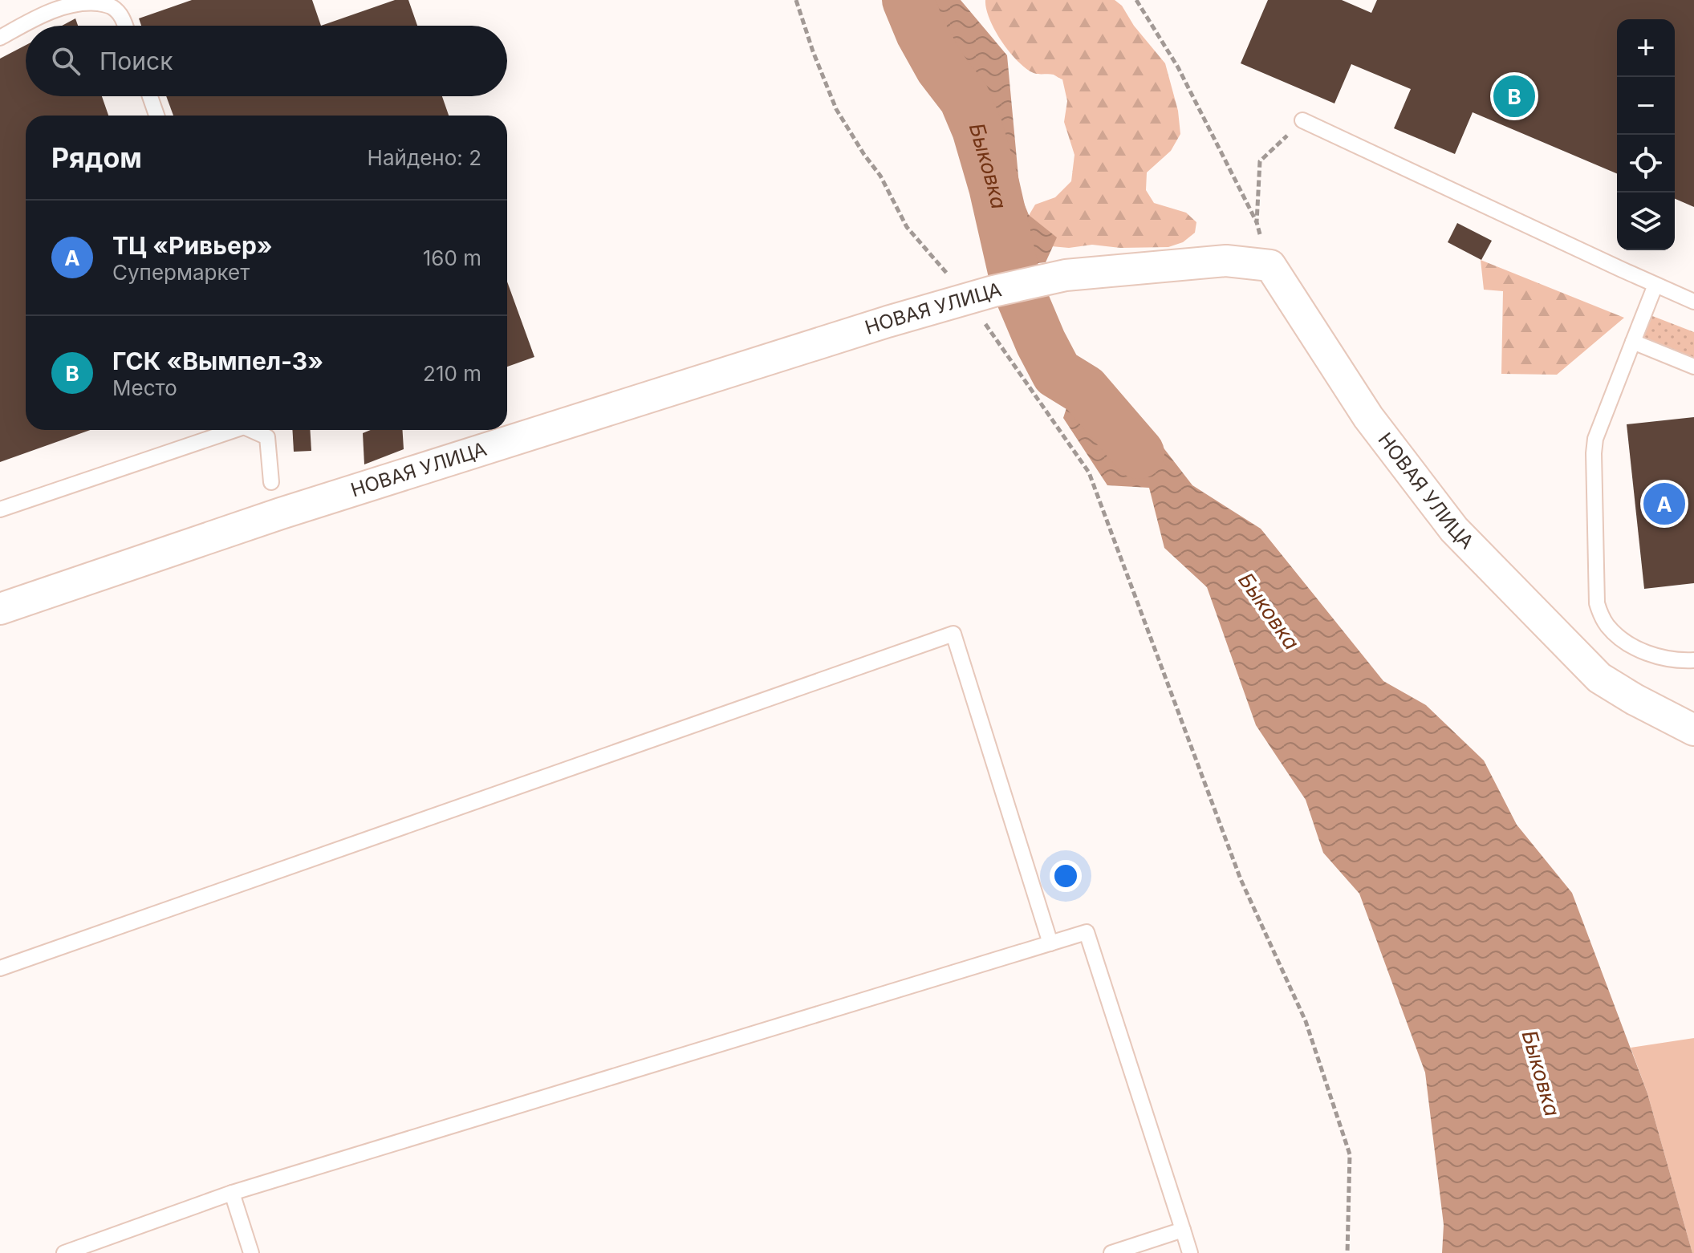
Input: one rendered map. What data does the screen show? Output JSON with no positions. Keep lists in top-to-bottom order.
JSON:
{
  "streets": {
    "street": ["НОВАЯ УЛИЦА"]
  },
  "water": ["Быковка"],
  "page": {
    "map_buttons": ["+", "−"],
    "search": "Поиск",
    "pins": ["B", "A"],
    "heading": ["Рядом", "Найдено: 2"],
    "list": [
      {
        "mark": "A",
        "name": "ТЦ «Ривьер»",
        "note": "Супермаркет",
        "value": "160 m"
      },
      {
        "mark": "B",
        "name": "ГСК «Вымпел-3»",
        "note": "Место",
        "value": "210 m"
      }
    ]
  }
}
